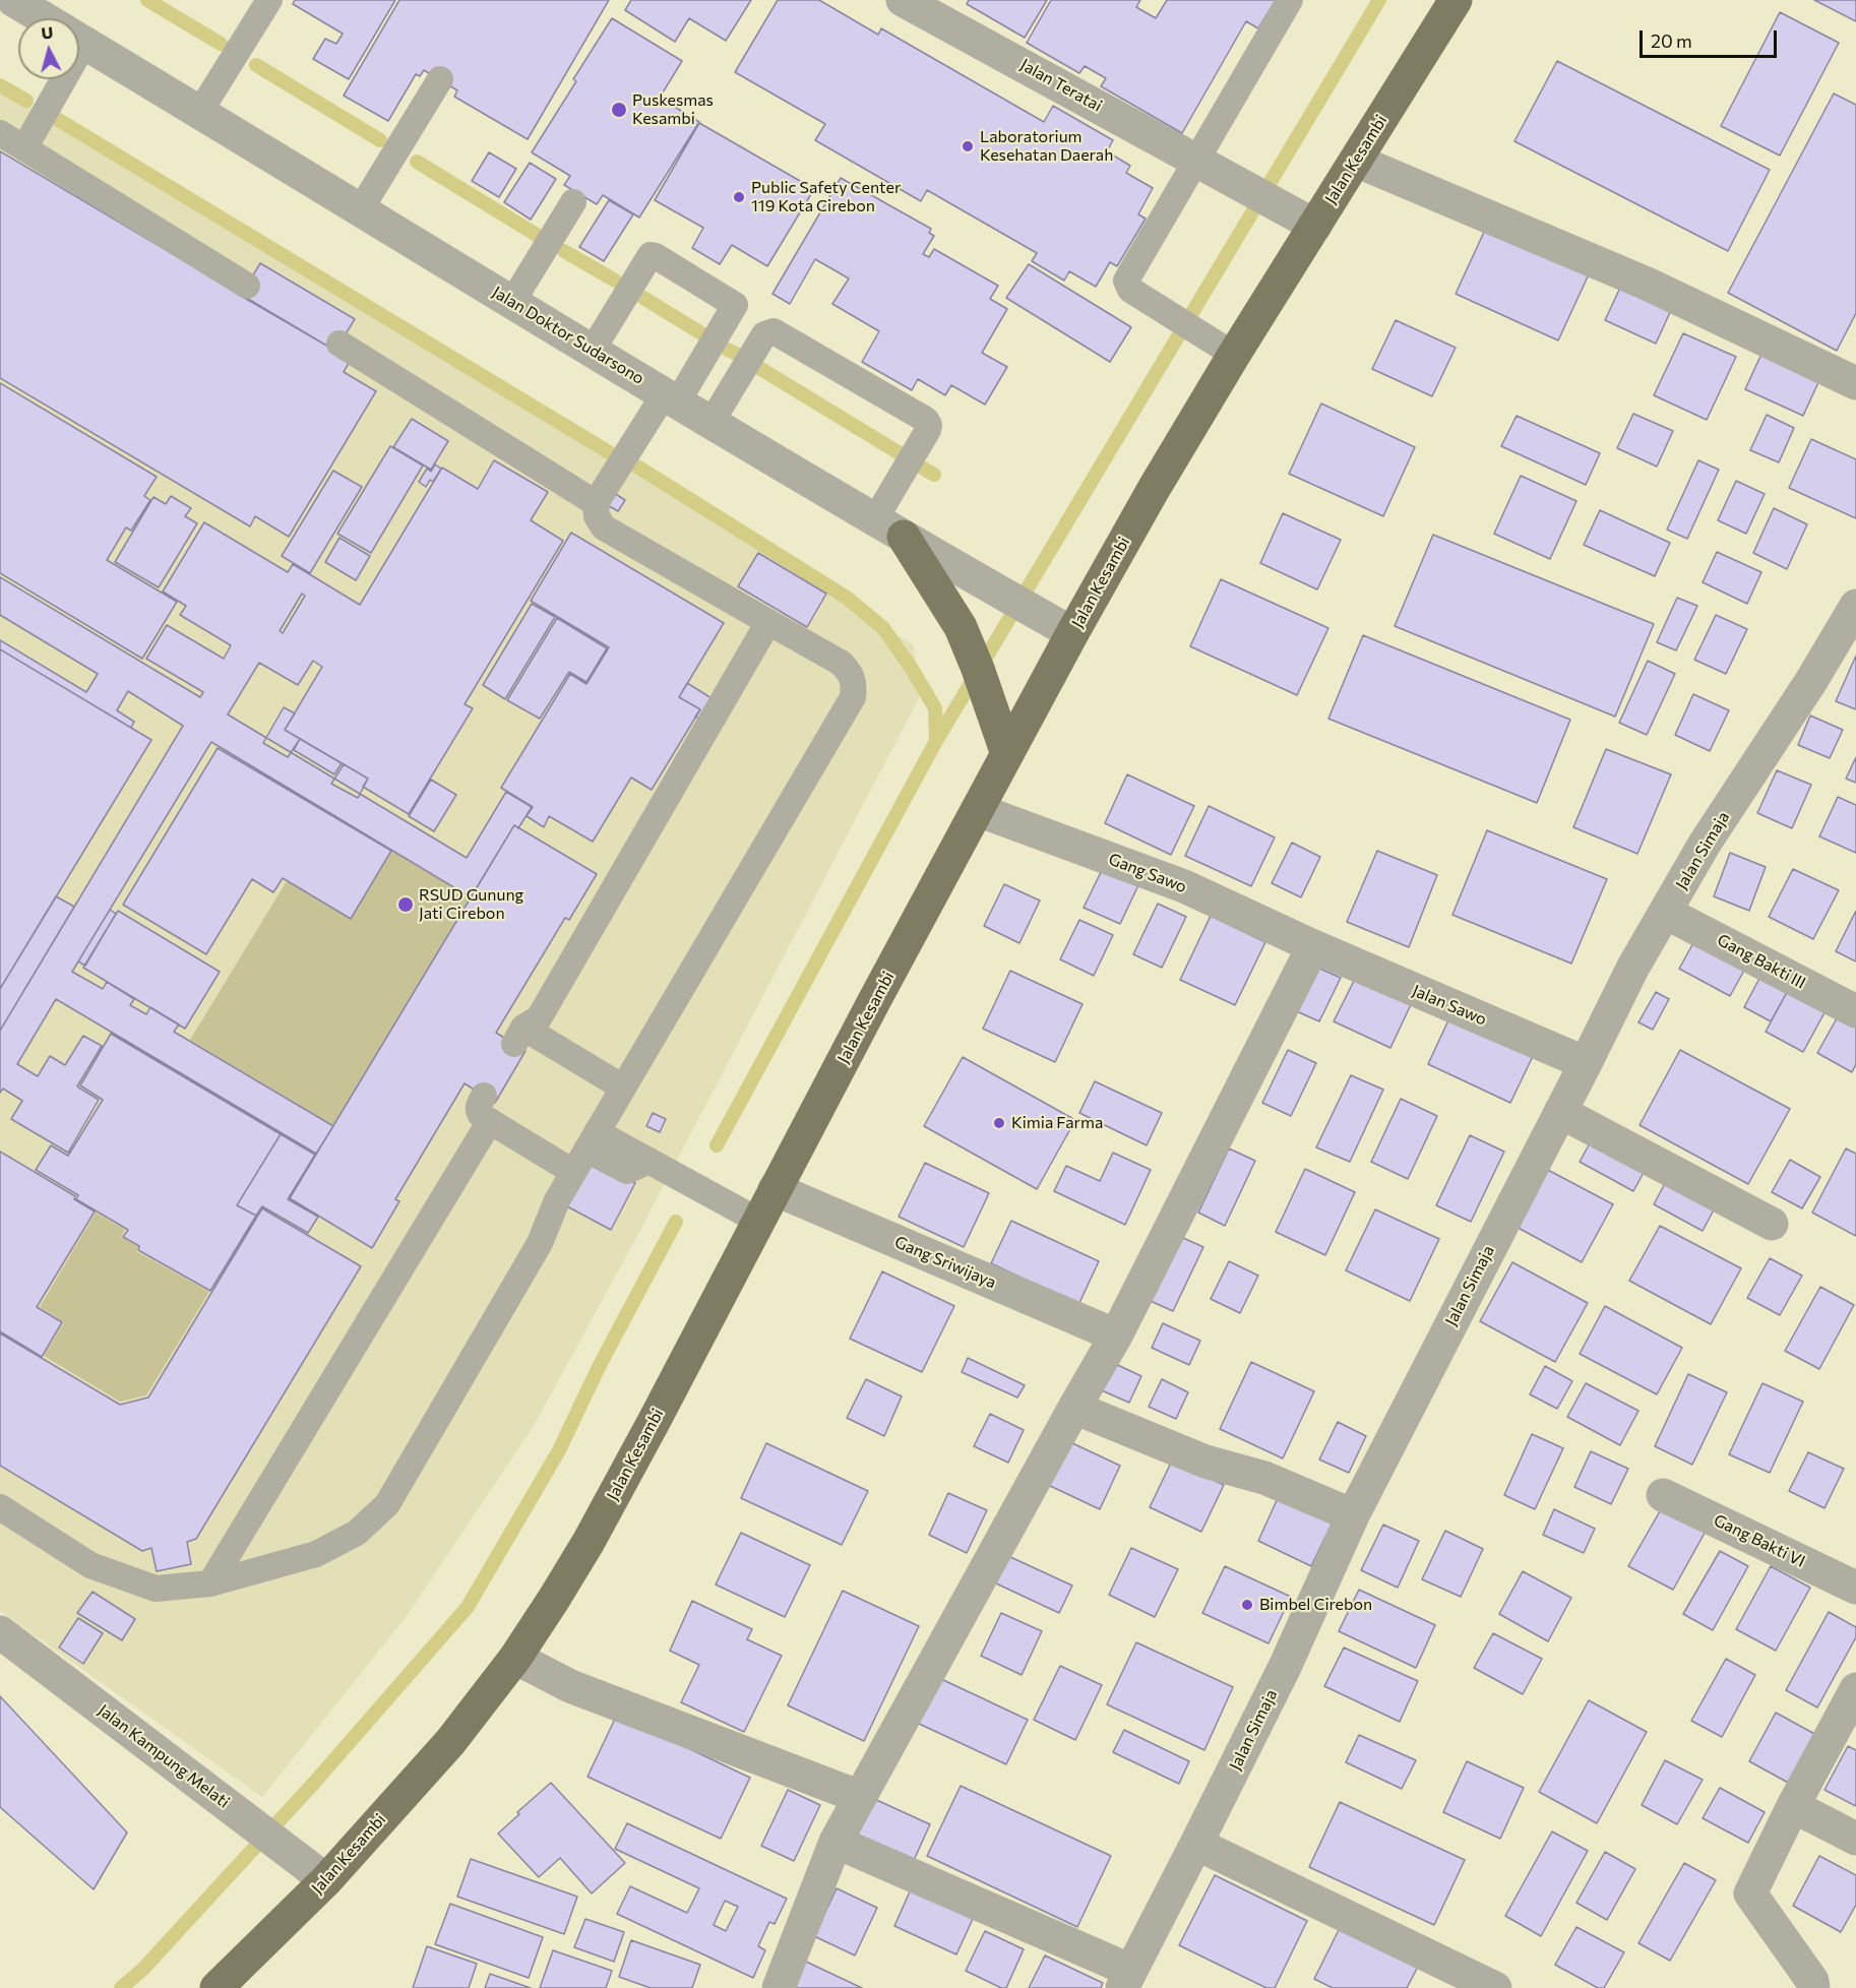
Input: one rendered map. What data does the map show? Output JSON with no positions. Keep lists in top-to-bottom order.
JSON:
{
  "streets": {
    "main road": ["Jalan Kesambi"],
    "street": [
      "Jalan Teratai",
      "Jalan Doktor Sudarsono",
      "Jalan Simaja",
      "Gang Sawo",
      "Gang Bakti III",
      "Jalan Sawo",
      "Gang Sriwijaya",
      "Gang Bakti VI",
      "Jalan Kampung Melati"
    ]
  },
  "crossings": [
    ["Jalan Teratai", "Jalan Kesambi"],
    ["Jalan Kesambi", "Jalan Doktor Sudarsono"],
    ["Jalan Kesambi", "Gang Sawo"],
    ["Jalan Kesambi", "Gang Sriwijaya"],
    ["Jalan Kesambi", "Jalan Kampung Melati"],
    ["Jalan Simaja", "Gang Bakti III"],
    ["Jalan Simaja", "Jalan Sawo"],
    ["Gang Sawo", "Jalan Sawo"]
  ],
  "places": [
    "Puskesmas Kesambi",
    "Laboratorium Kesehatan Daerah",
    "Public Safety Center 119 Kota Cirebon",
    "RSUD Gunung Jati Cirebon",
    "Kimia Farma",
    "Bimbel Cirebon"
  ],
  "scale_bar": "20 m",
  "north": "top"
}
